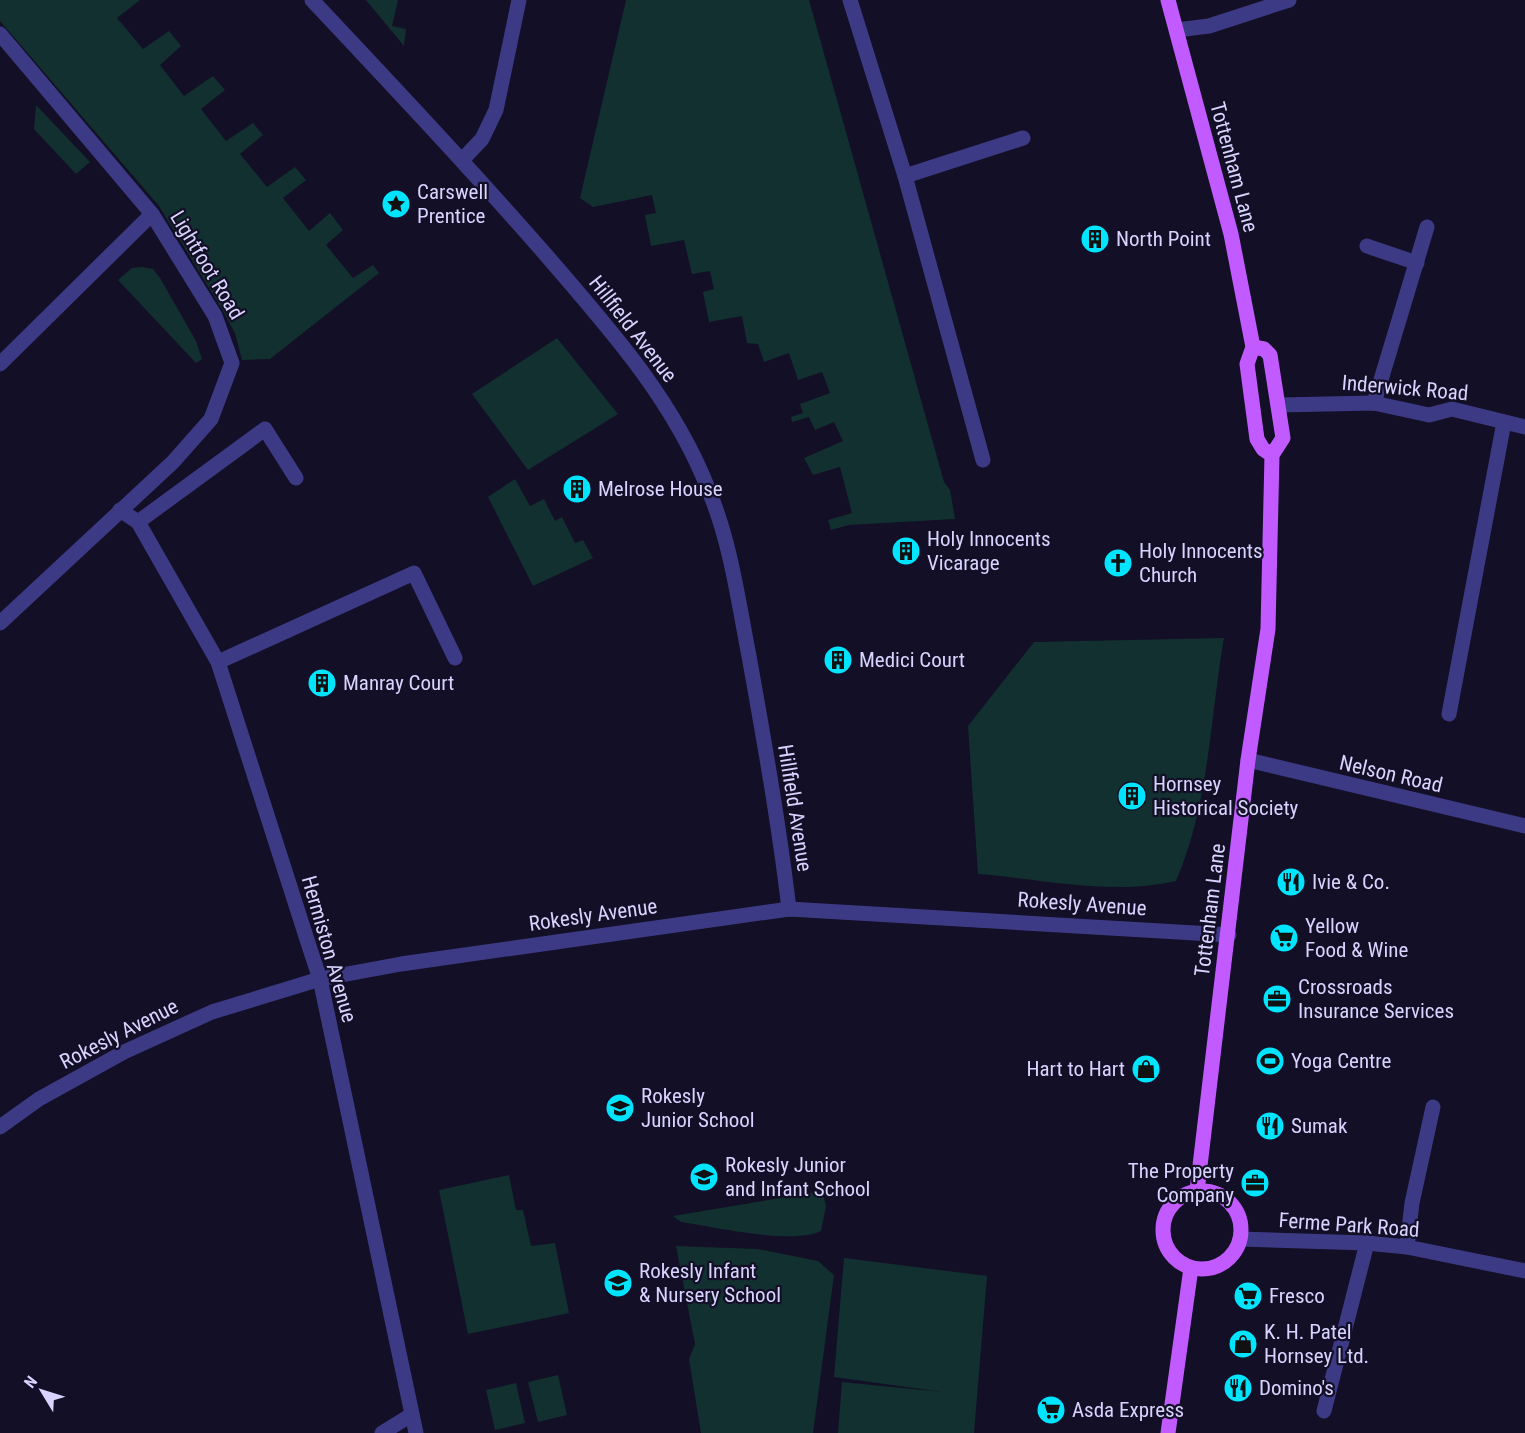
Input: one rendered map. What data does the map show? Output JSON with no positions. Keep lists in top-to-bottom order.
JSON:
{
  "streets": {
    "main road": ["Tottenham Lane"],
    "street": [
      "Lightfoot Road",
      "Hillfield Avenue",
      "Inderwick Road",
      "Nelson Road",
      "Rokesly Avenue",
      "Hermiston Avenue",
      "Ferme Park Road"
    ]
  },
  "crossings": [
    ["Tottenham Lane", "Inderwick Road"],
    ["Tottenham Lane", "Nelson Road"],
    ["Tottenham Lane", "Rokesly Avenue"],
    ["Tottenham Lane", "Ferme Park Road"],
    ["Lightfoot Road", "Hermiston Avenue"],
    ["Hillfield Avenue", "Rokesly Avenue"],
    ["Rokesly Avenue", "Hermiston Avenue"]
  ],
  "places": {
    "place": ["Carswell Prentice"],
    "building": [
      "North Point",
      "Melrose House",
      "Holy Innocents Vicarage",
      "Medici Court",
      "Manray Court",
      "Hornsey Historical Society"
    ],
    "church": ["Holy Innocents Church"],
    "restaurant": ["Ivie & Co.", "Sumak", "Domino's"],
    "supermarket": ["Yellow Food & Wine", "Fresco", "Asda Express"],
    "office": ["Crossroads Insurance Services", "The Property Company"],
    "sports": ["Yoga Centre"],
    "shop": ["Hart to Hart", "K. H. Patel Hornsey Ltd."],
    "school or university": ["Rokesly Junior School", "Rokesly Junior and Infant School", "Rokesly Infant & Nursery School"]
  },
  "north": "top left"
}
